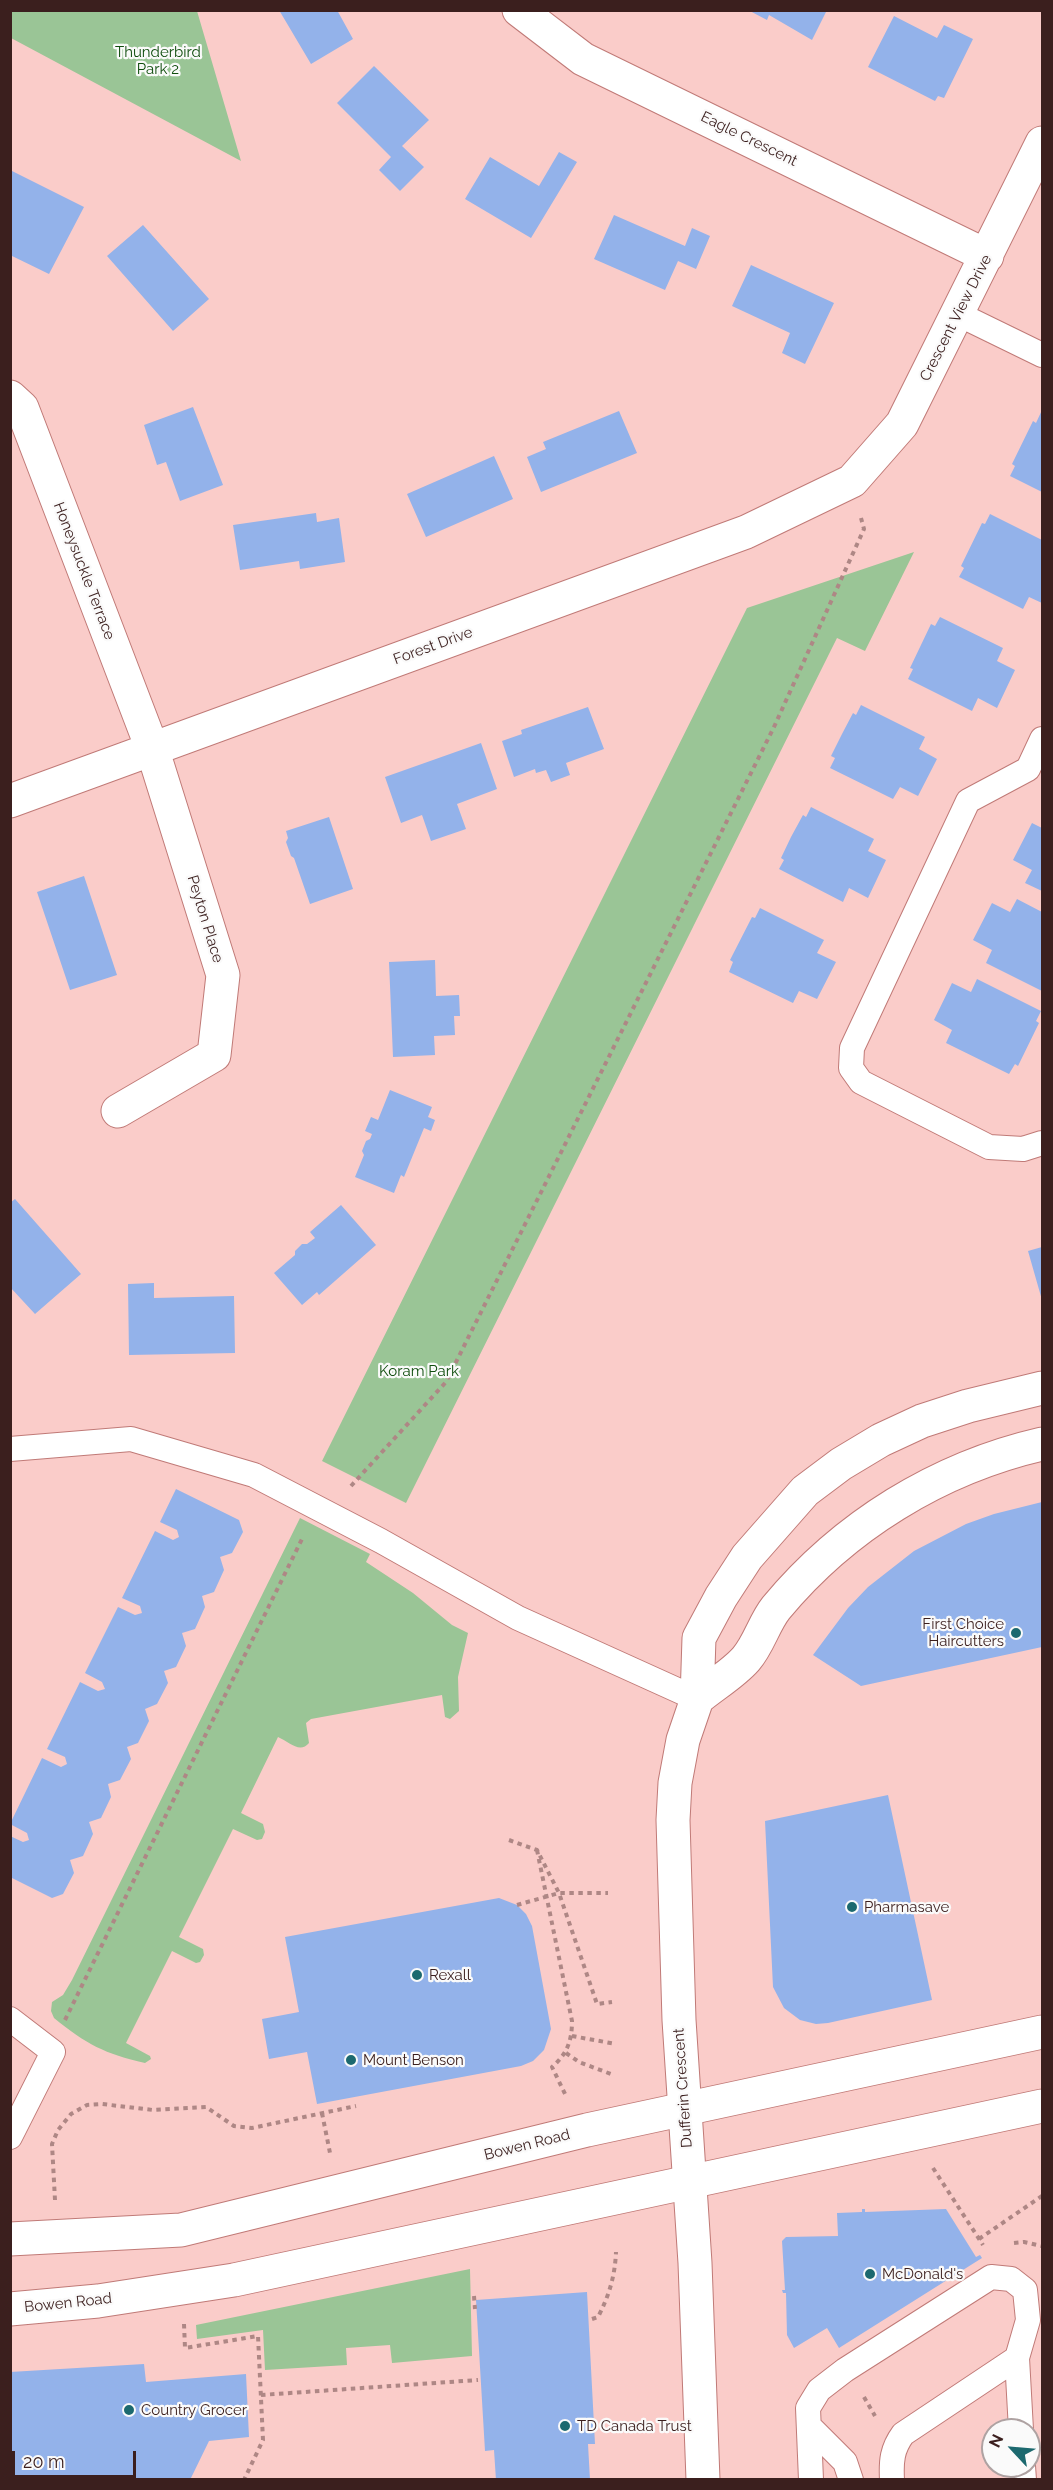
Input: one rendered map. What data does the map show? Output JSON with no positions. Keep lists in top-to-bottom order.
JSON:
{
  "streets": {
    "street": [
      "Eagle Crescent",
      "Crescent View Drive",
      "Honeysuckle Terrace",
      "Forest Drive",
      "Peyton Place",
      "Dufferin Crescent",
      "Bowen Road"
    ]
  },
  "crossings": [
    ["Eagle Crescent", "Crescent View Drive"],
    ["Crescent View Drive", "Forest Drive"],
    ["Honeysuckle Terrace", "Forest Drive"],
    ["Honeysuckle Terrace", "Peyton Place"],
    ["Forest Drive", "Peyton Place"],
    ["Dufferin Crescent", "Bowen Road"]
  ],
  "parks": ["Thunderbird Park 2", "Koram Park"],
  "places": [
    "First Choice Haircutters",
    "Pharmasave",
    "Rexall",
    "Mount Benson",
    "McDonald's",
    "Country Grocer",
    "TD Canada Trust"
  ],
  "scale_bar": "20 m",
  "north": "top left"
}
